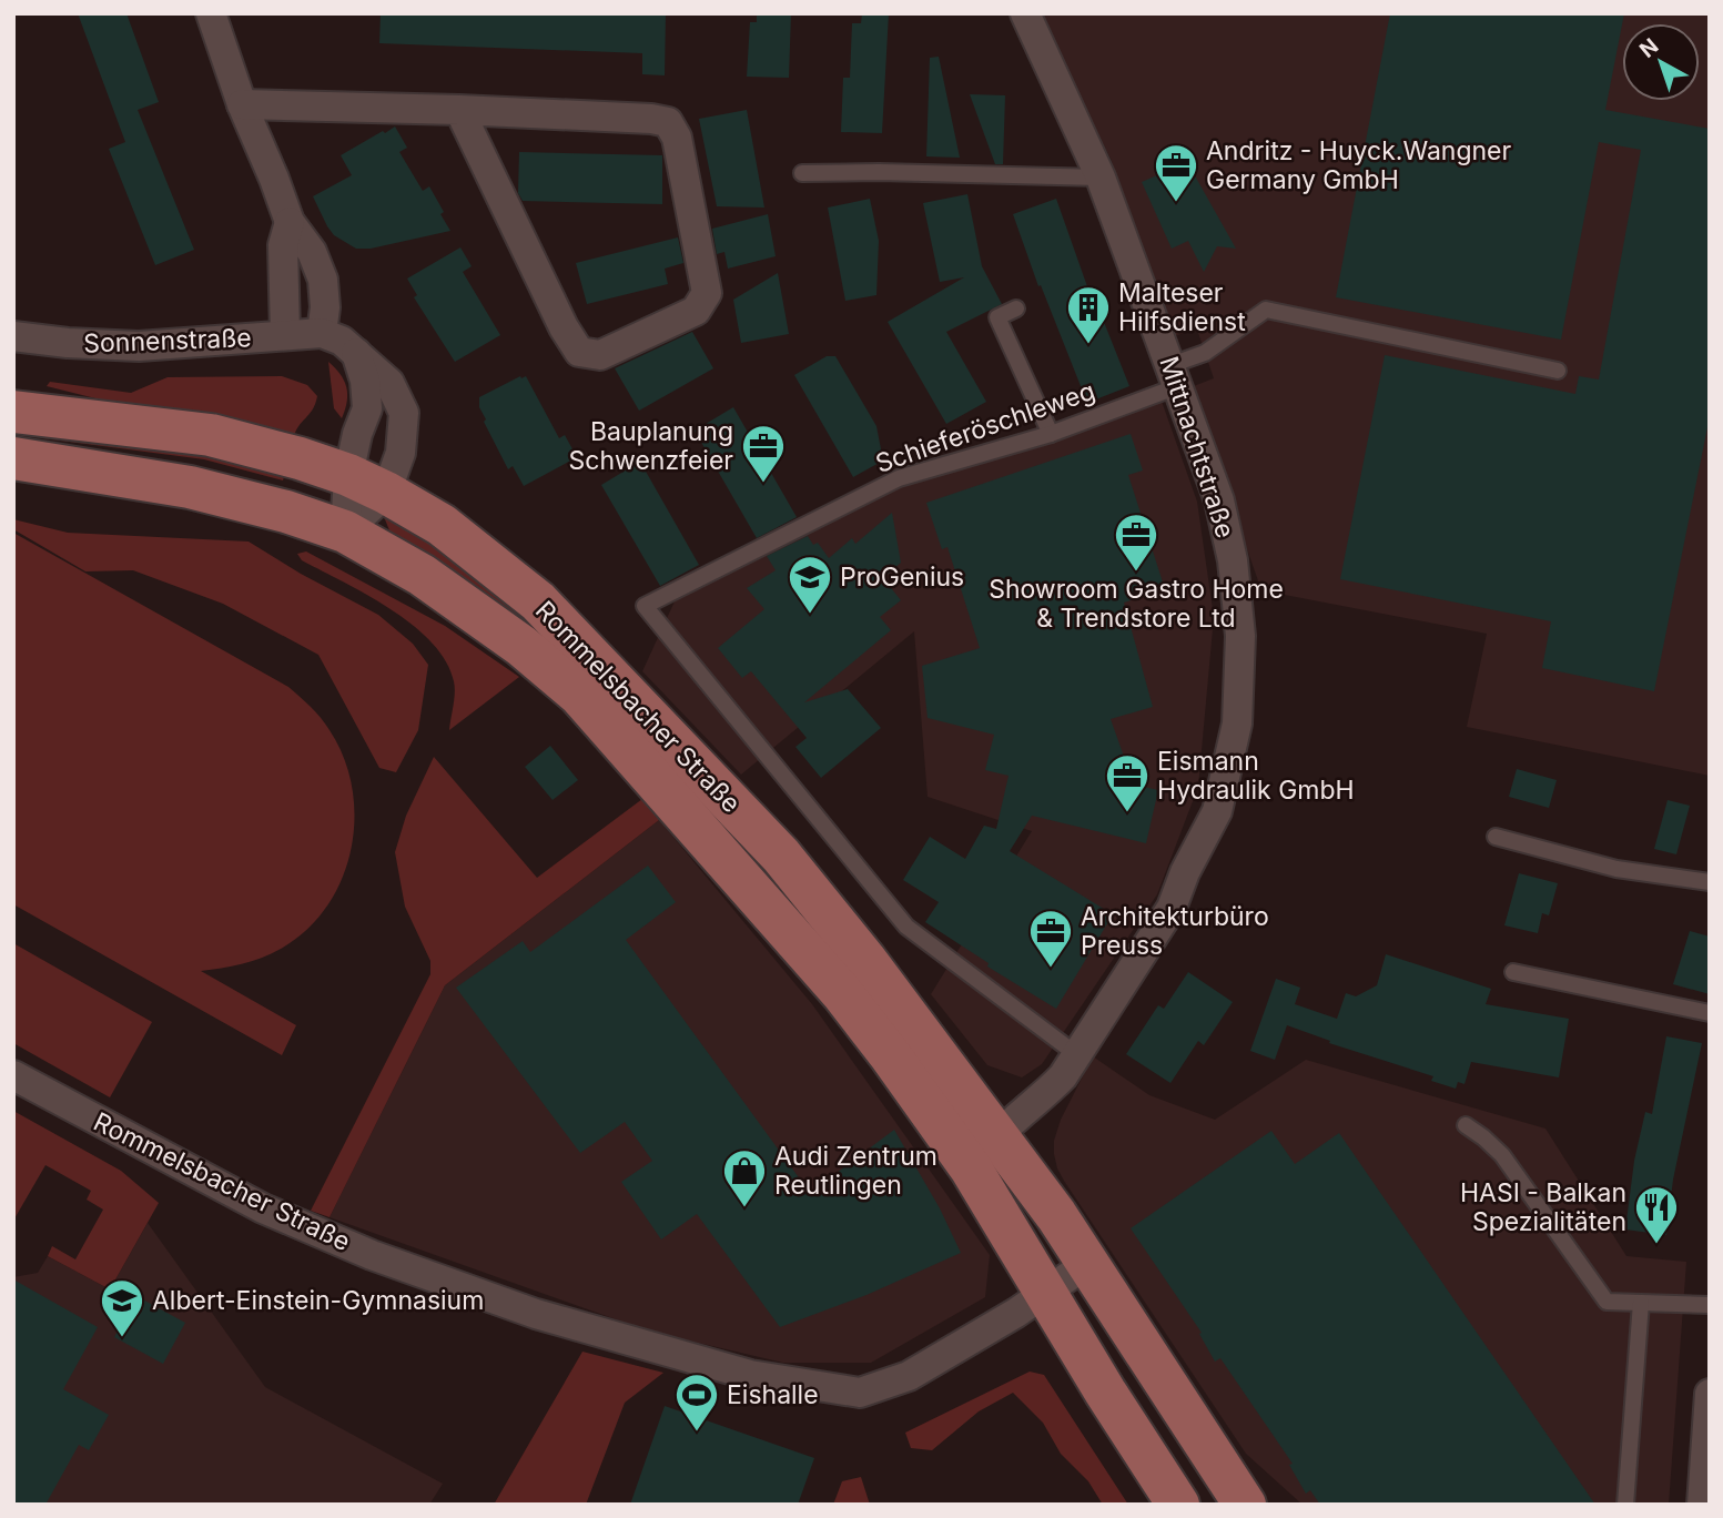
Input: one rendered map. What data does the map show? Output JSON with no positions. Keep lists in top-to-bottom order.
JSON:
{
  "streets": {
    "main road": ["Rommelsbacher Straße"],
    "street": ["Sonnenstraße", "Mittnachtstraße"],
    "lane": ["Schieferöschleweg"]
  },
  "crossings": [
    ["Schieferöschleweg", "Mittnachtstraße"],
    ["Mittnachtstraße", "Rommelsbacher Straße"]
  ],
  "places": {
    "office": [
      "Andritz - Huyck.Wangner Germany GmbH",
      "Bauplanung Schwenzfeier",
      "Showroom Gastro Home & Trendstore Ltd",
      "Eismann Hydraulik GmbH",
      "Architekturbüro Preuss"
    ],
    "building": ["Malteser Hilfsdienst"],
    "school or university": ["ProGenius", "Albert-Einstein-Gymnasium"],
    "shop": ["Audi Zentrum Reutlingen"],
    "restaurant": ["HASI - Balkan Spezialitäten"],
    "sports": ["Eishalle"]
  },
  "north": "top left"
}
